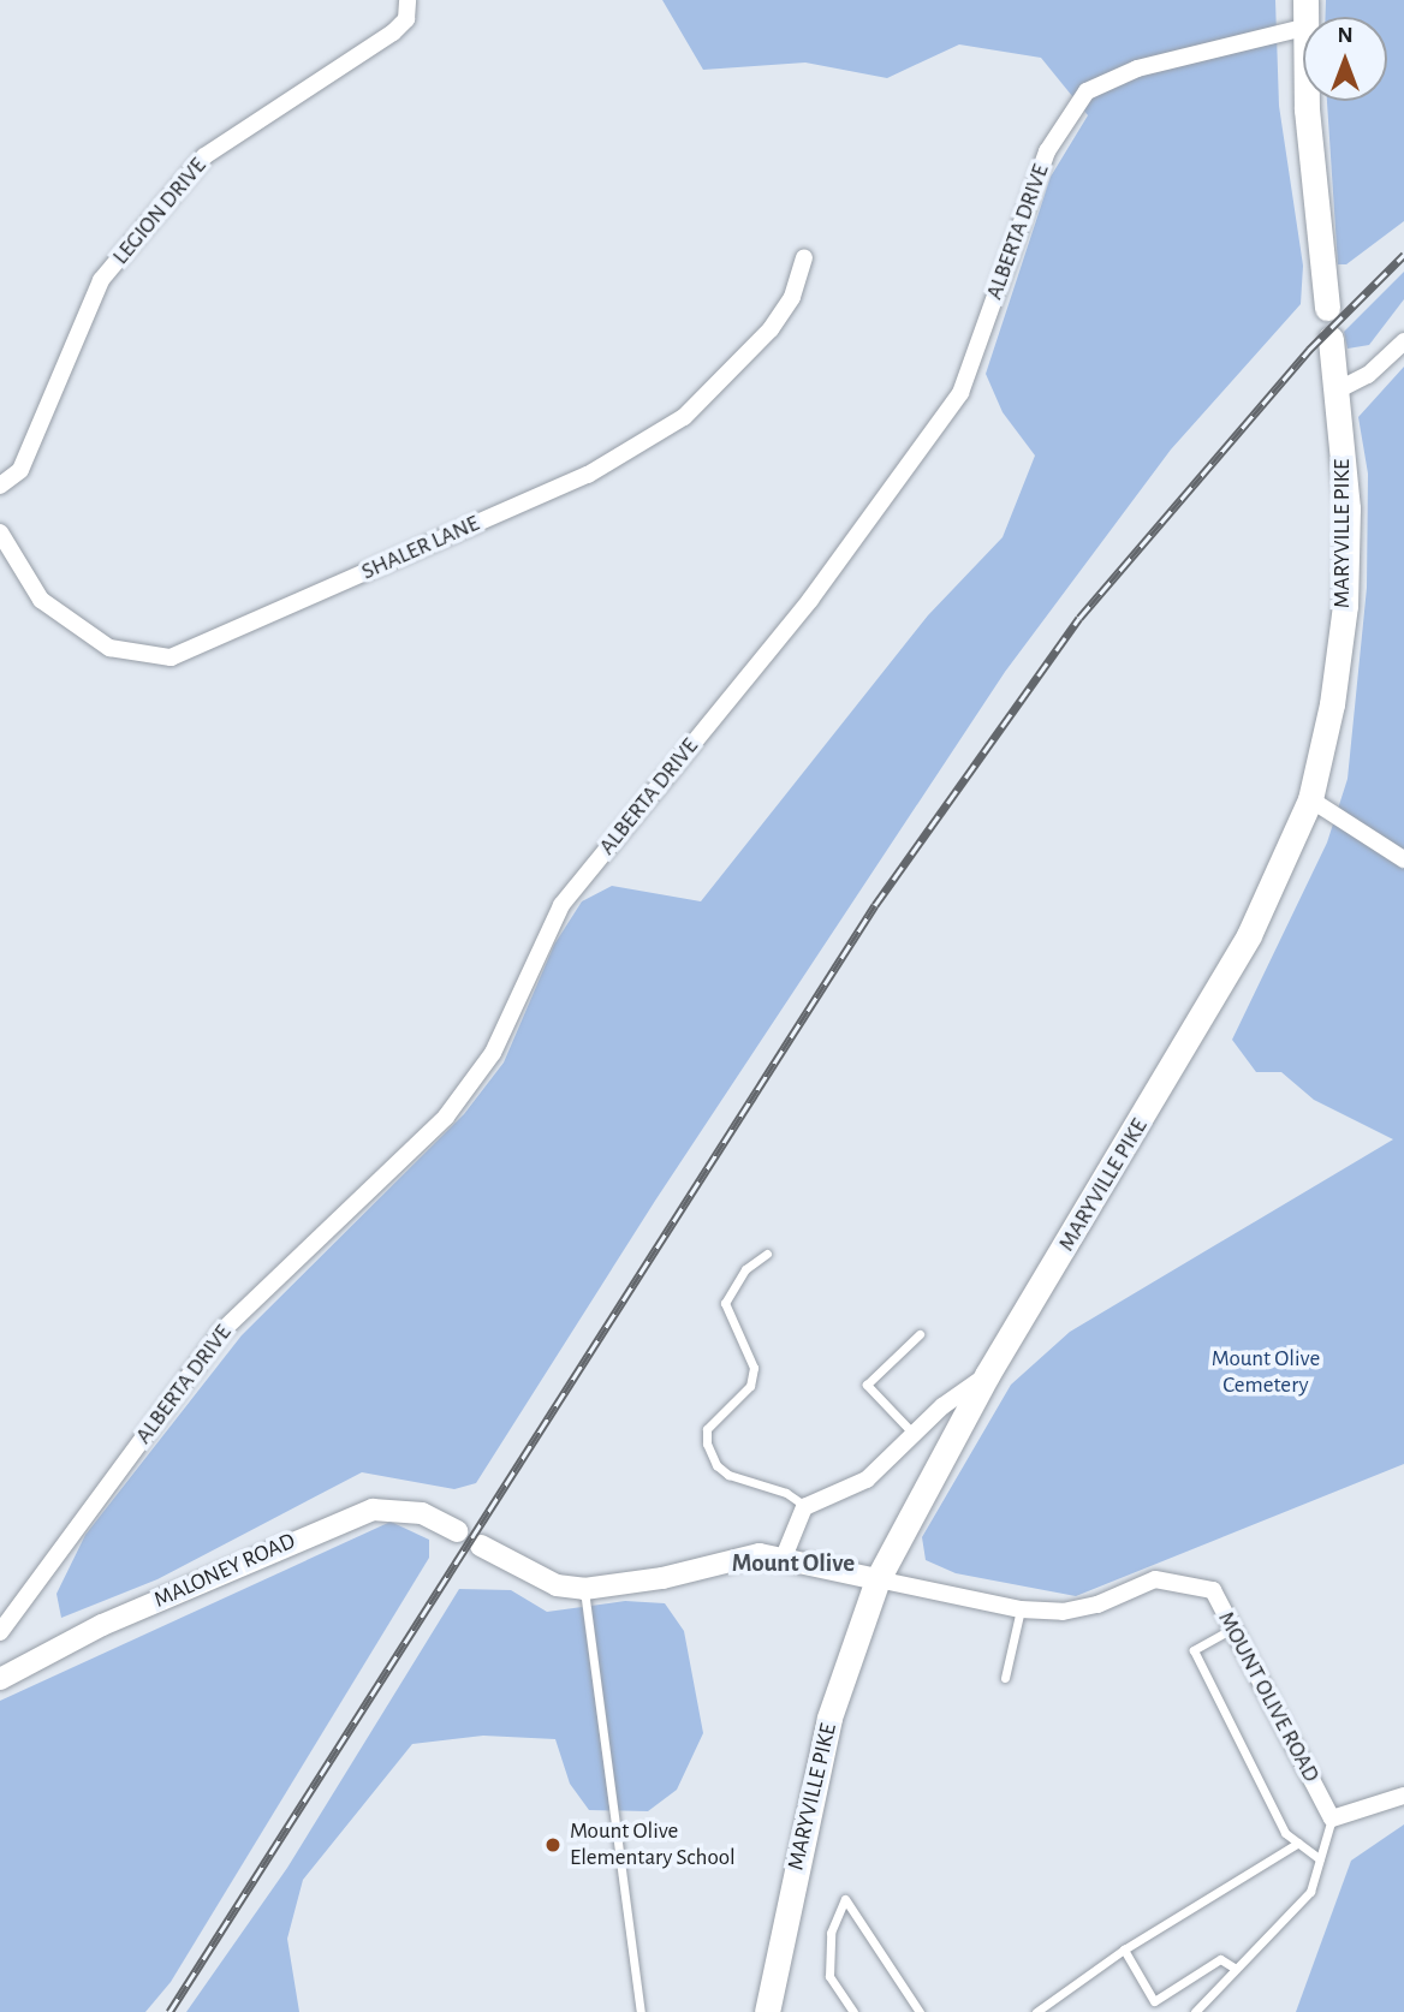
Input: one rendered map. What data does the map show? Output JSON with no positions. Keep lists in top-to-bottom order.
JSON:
{
  "streets": {
    "main road": ["MARYVILLE PIKE"],
    "street": [
      "LEGION DRIVE",
      "ALBERTA DRIVE",
      "SHALER LANE",
      "MALONEY ROAD",
      "MOUNT OLIVE ROAD"
    ]
  },
  "crossings": [
    ["MARYVILLE PIKE", "MOUNT OLIVE ROAD"]
  ],
  "districts": ["Mount Olive"],
  "parks": ["Mount Olive Cemetery"],
  "places": ["Mount Olive Elementary School"],
  "north": "top"
}
